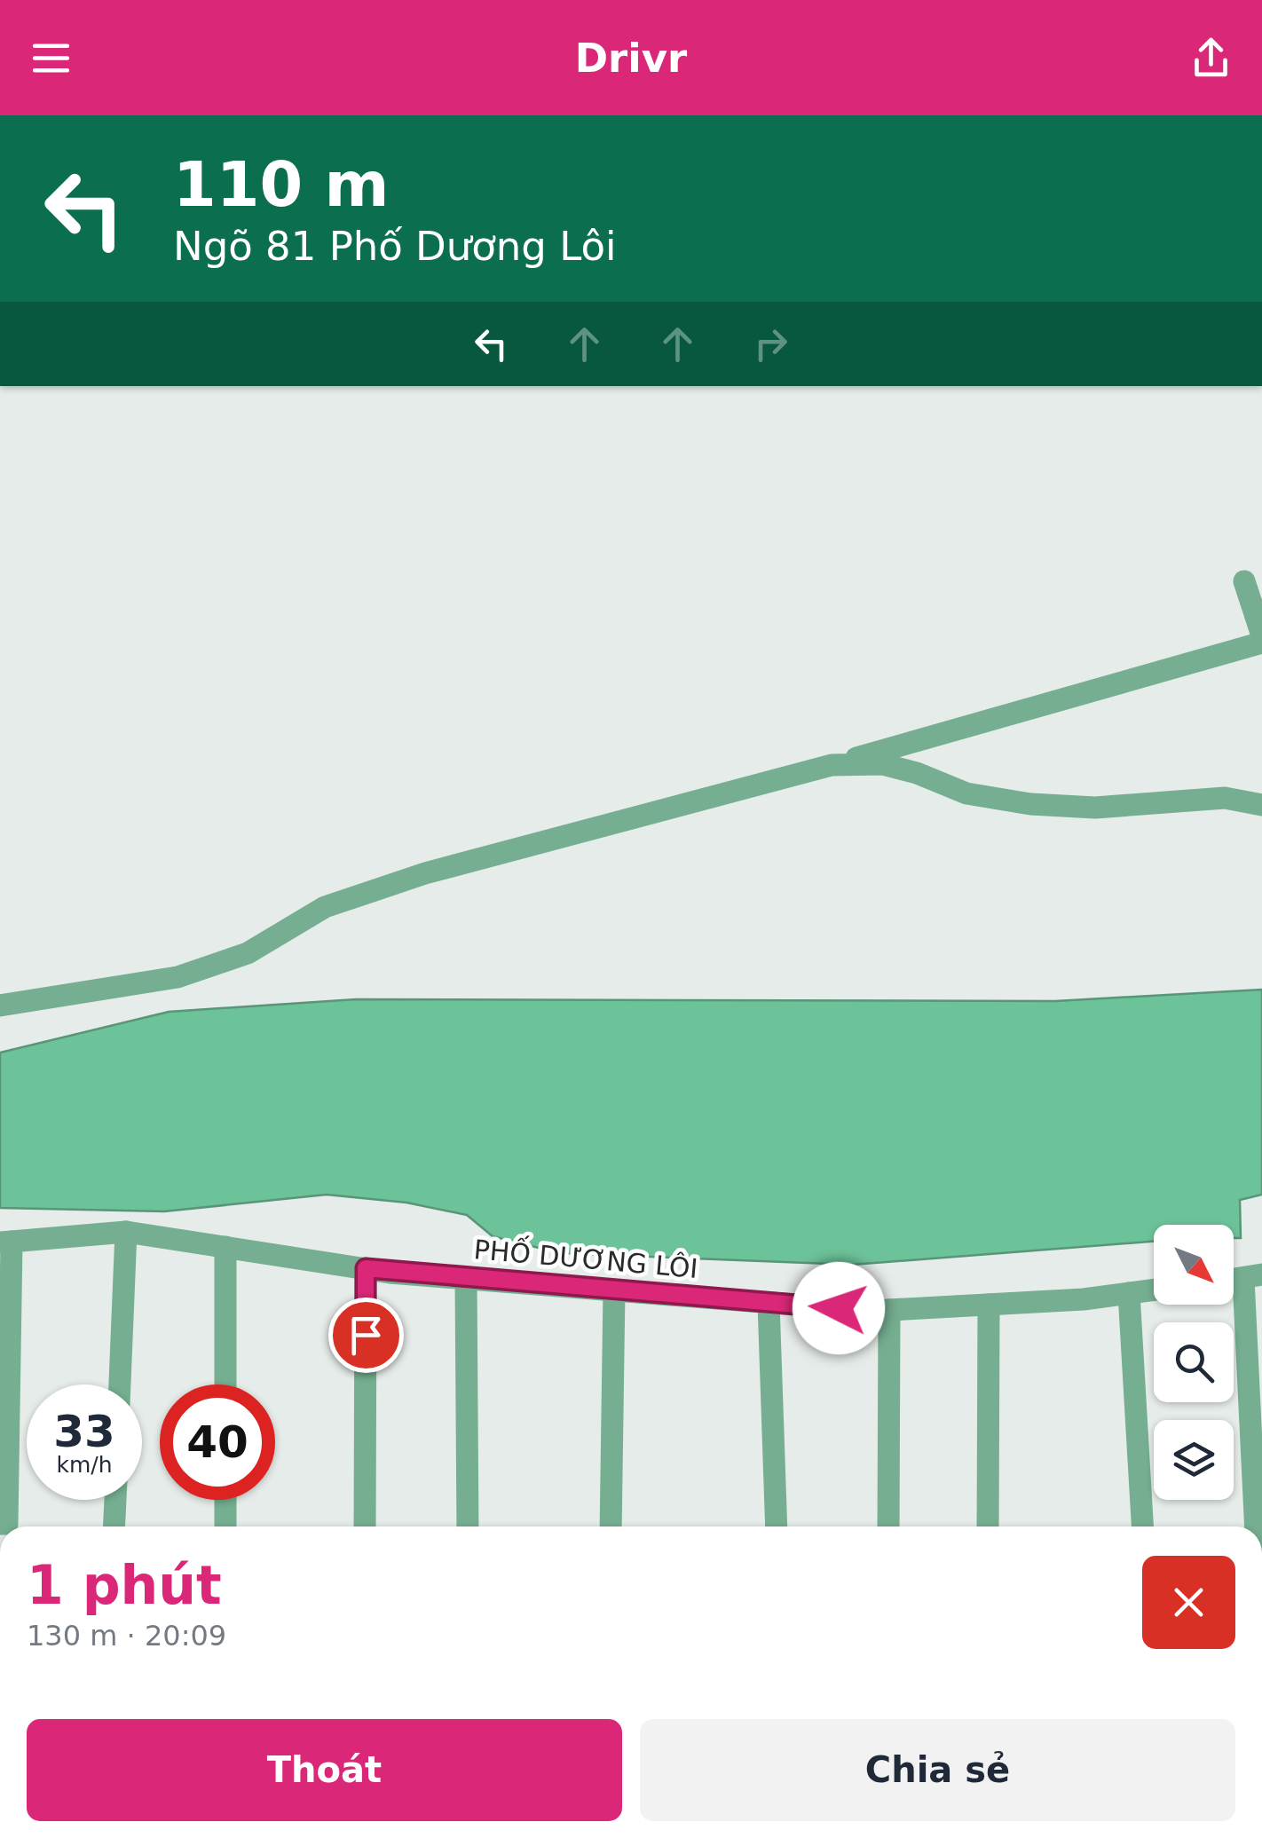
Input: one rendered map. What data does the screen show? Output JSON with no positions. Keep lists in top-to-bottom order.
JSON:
{
  "streets": {
    "street": ["PHỐ DƯƠNG LÔI"]
  },
  "north": "bottom right",
  "page": {
    "header": "Drivr",
    "turn": ["110 m", "Ngõ 81 Phố Dương Lôi"],
    "speed": "33 km/h",
    "limit": "40",
    "heading": ["1 phút", "130 m · 20:09"],
    "buttons": ["Thoát", "Chia sẻ"]
  }
}
